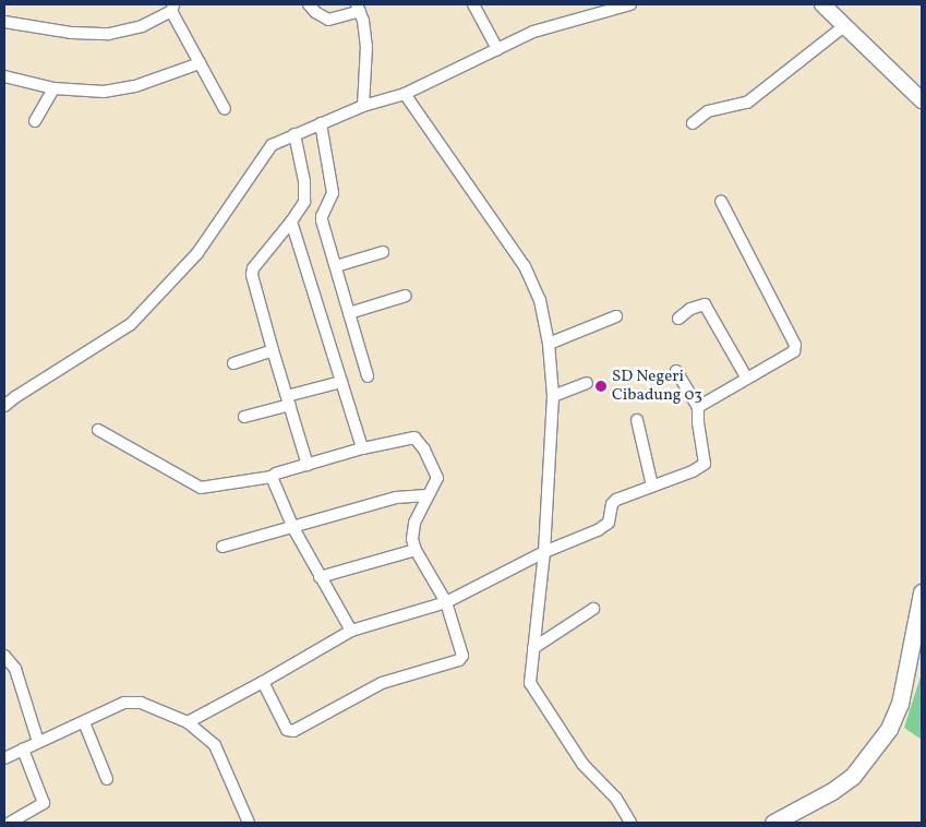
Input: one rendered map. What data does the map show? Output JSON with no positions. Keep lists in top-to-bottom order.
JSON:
{
  "places": ["SD Negeri Cibadung 03"]
}
